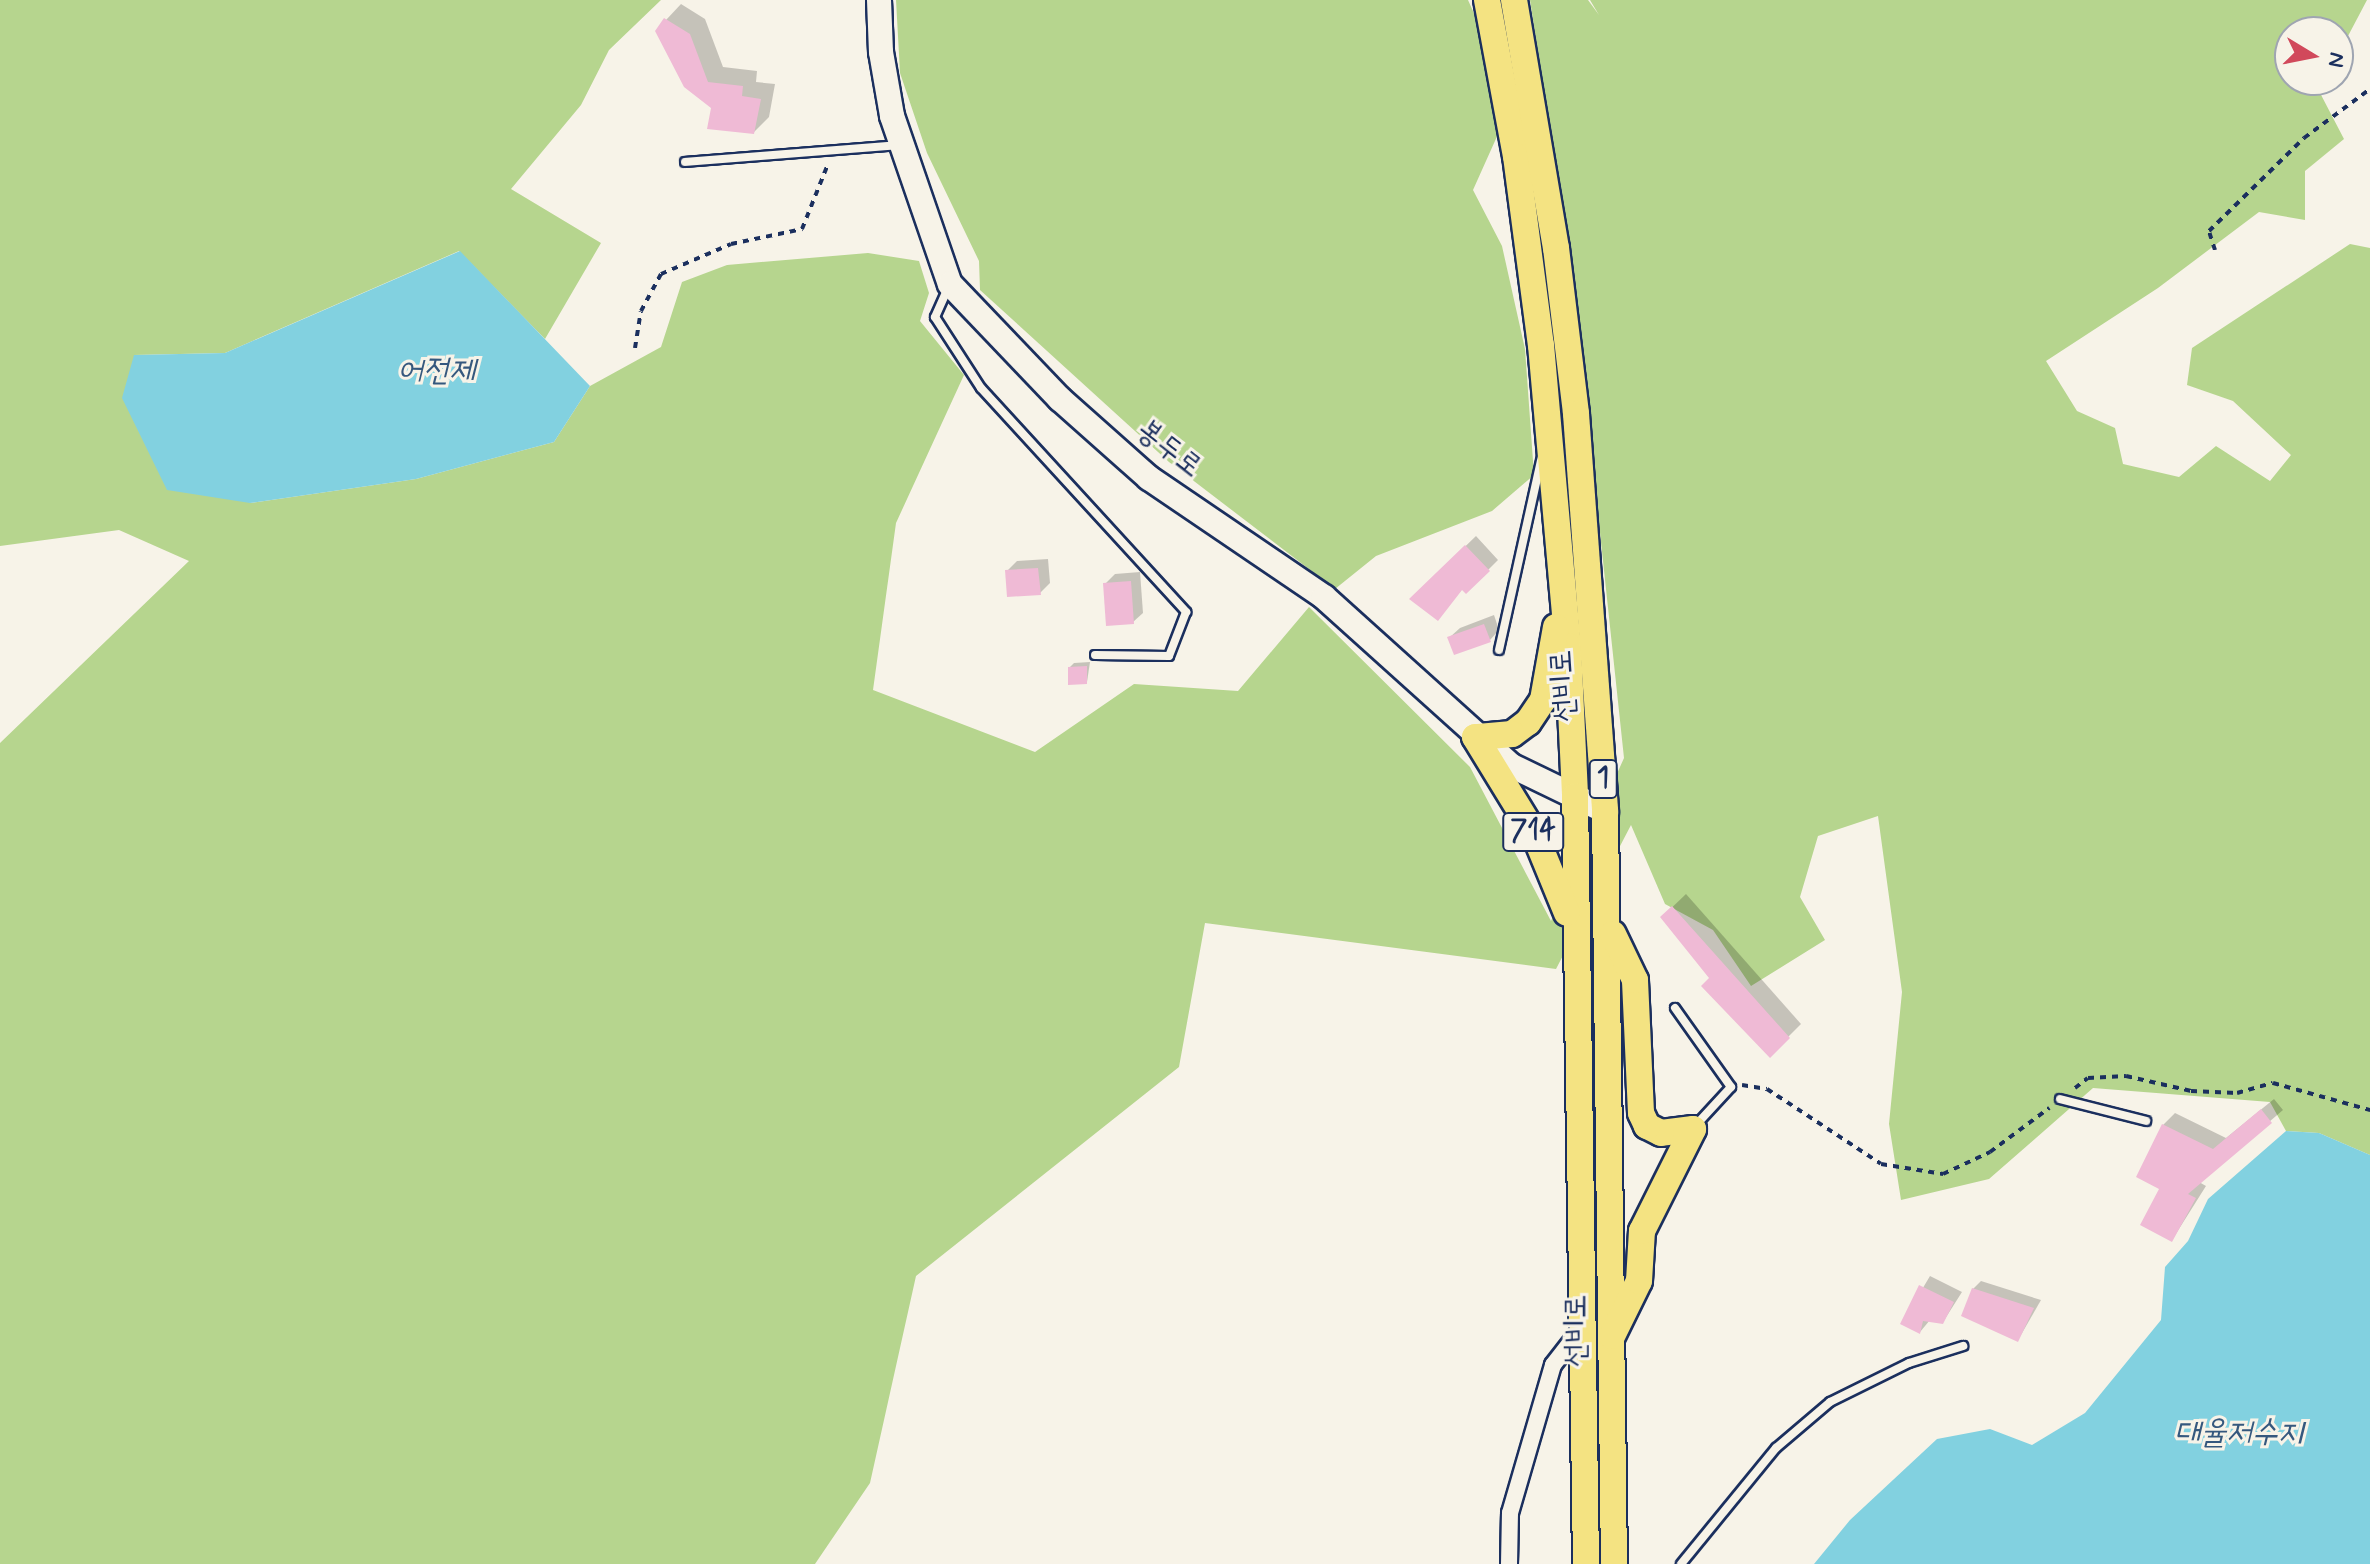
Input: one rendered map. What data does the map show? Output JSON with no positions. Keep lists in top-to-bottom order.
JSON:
{
  "streets": {
    "main road": [
      "봉두로",
      "선비로",
      "1",
      "714"
    ]
  },
  "crossings": [
    ["봉두로", "선비로"],
    ["봉두로", "714"],
    ["선비로", "714"]
  ],
  "water": ["어전제", "대율저수지"],
  "north": "right"
}
